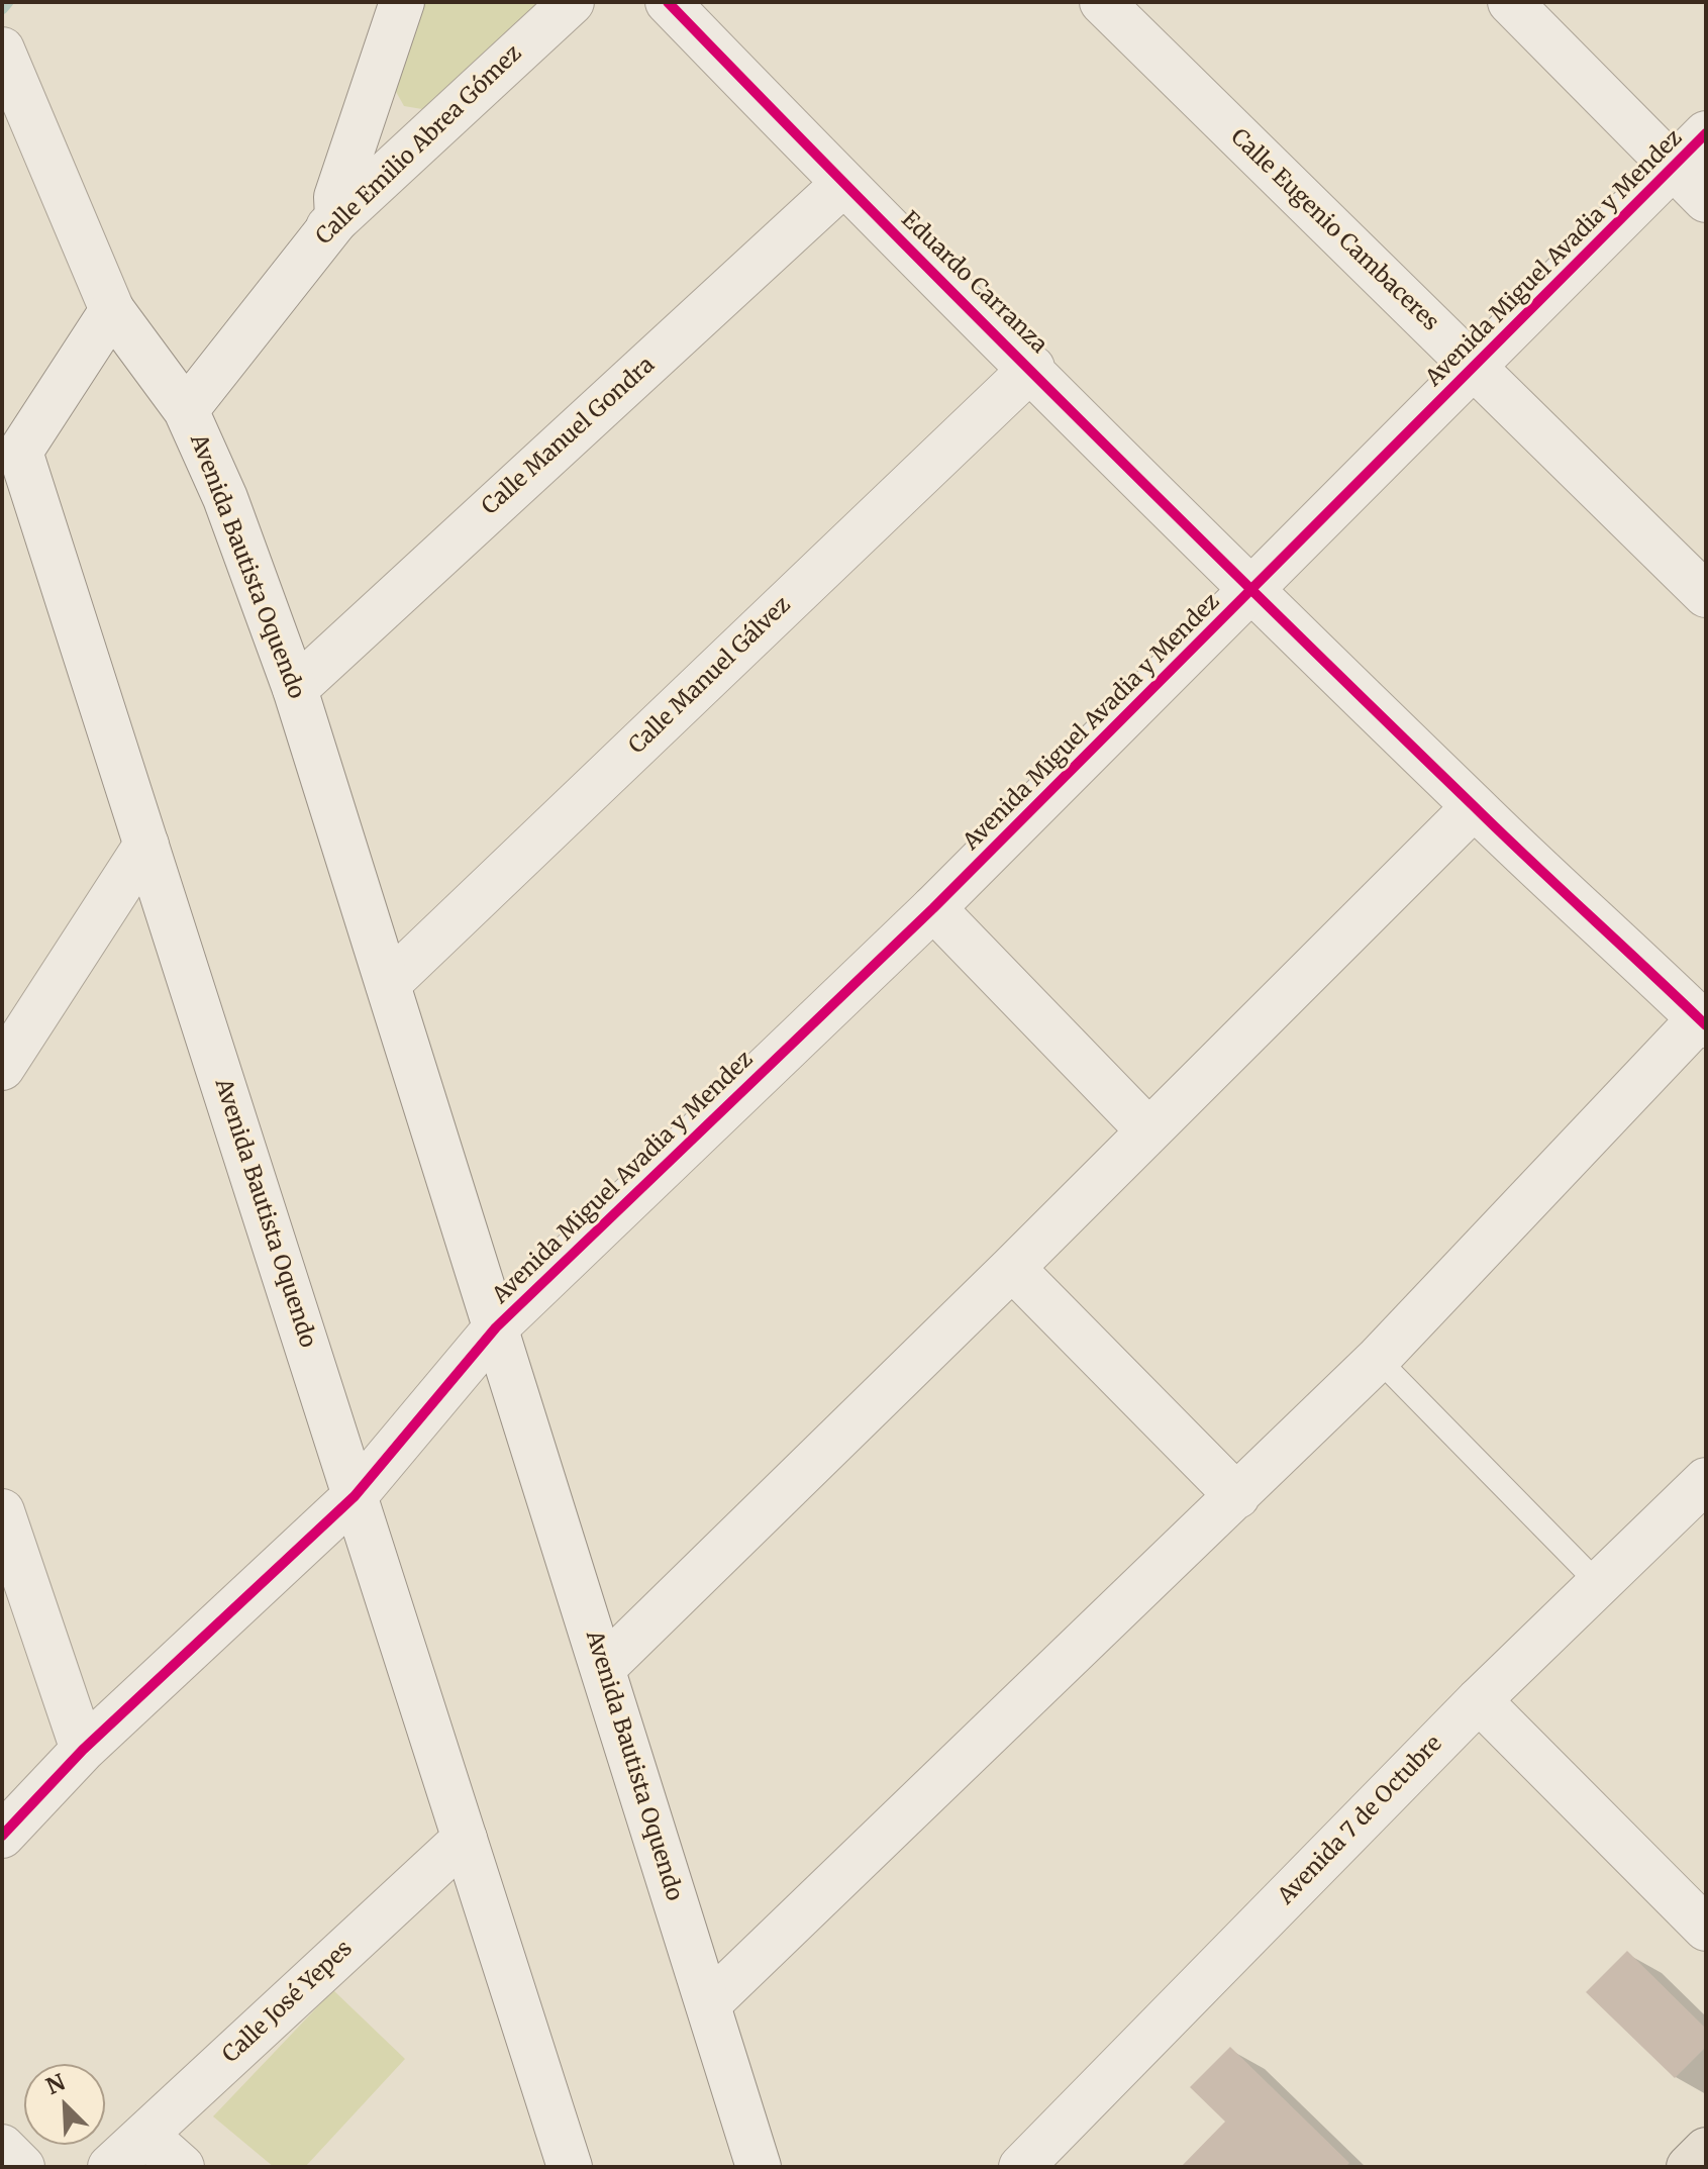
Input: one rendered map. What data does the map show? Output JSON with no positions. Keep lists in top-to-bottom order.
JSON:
{
  "streets": {
    "street": [
      "Calle Emilio Abrea Gómez",
      "Calle Eugenio Cambaceres",
      "Avenida Miguel Avadia y Mendez",
      "Eduardo Carranza",
      "Calle Manuel Gondra",
      "Avenida Bautista Oquendo",
      "Calle Manuel Gálvez",
      "Avenida 7 de Octubre",
      "Calle José Yepes"
    ]
  },
  "crossings": [
    ["Calle Emilio Abrea Gómez", "Avenida Bautista Oquendo"],
    ["Calle Eugenio Cambaceres", "Avenida Miguel Avadia y Mendez"],
    ["Avenida Miguel Avadia y Mendez", "Eduardo Carranza"],
    ["Avenida Miguel Avadia y Mendez", "Avenida Bautista Oquendo"],
    ["Eduardo Carranza", "Calle Manuel Gondra"],
    ["Eduardo Carranza", "Calle Manuel Gálvez"],
    ["Calle Manuel Gondra", "Avenida Bautista Oquendo"],
    ["Avenida Bautista Oquendo", "Calle Manuel Gálvez"],
    ["Avenida Bautista Oquendo", "Calle José Yepes"]
  ],
  "north": "top left"
}
